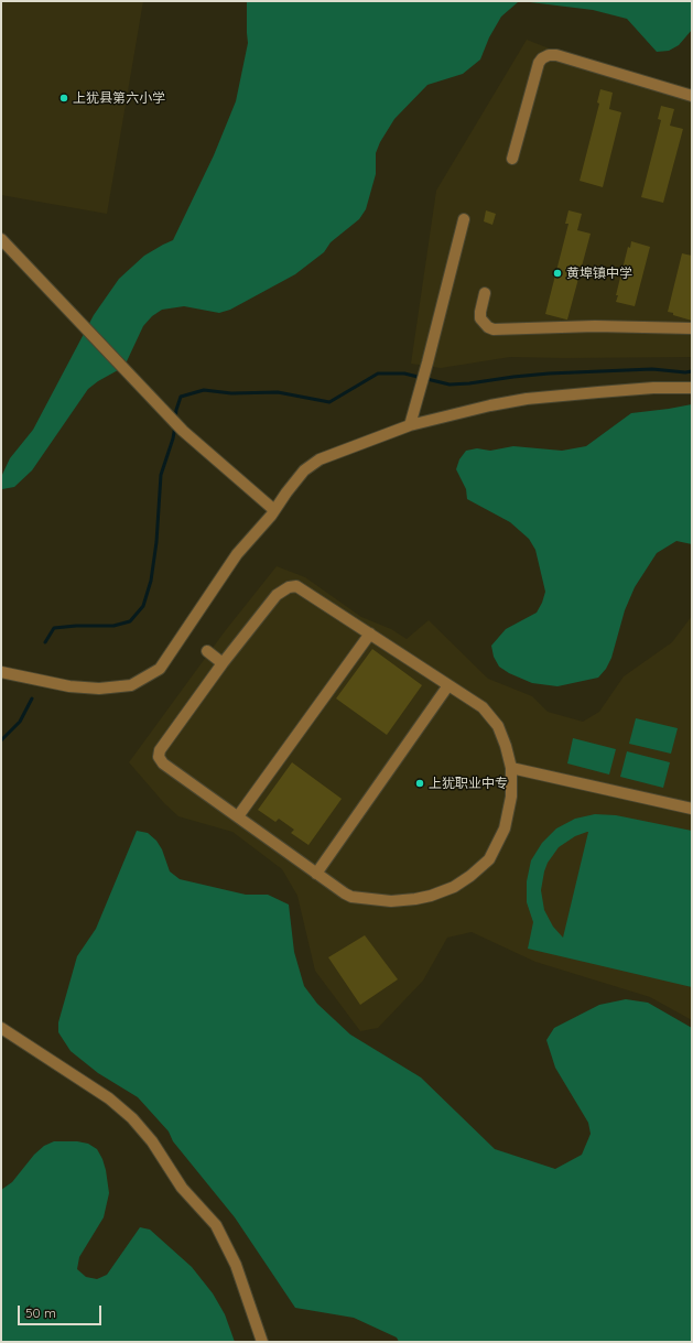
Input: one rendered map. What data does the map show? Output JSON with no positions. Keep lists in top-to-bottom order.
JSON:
{
  "places": ["上犹县第六小学", "黄埠镇中学", "上犹职业中专"],
  "scale_bar": "50 m"
}
